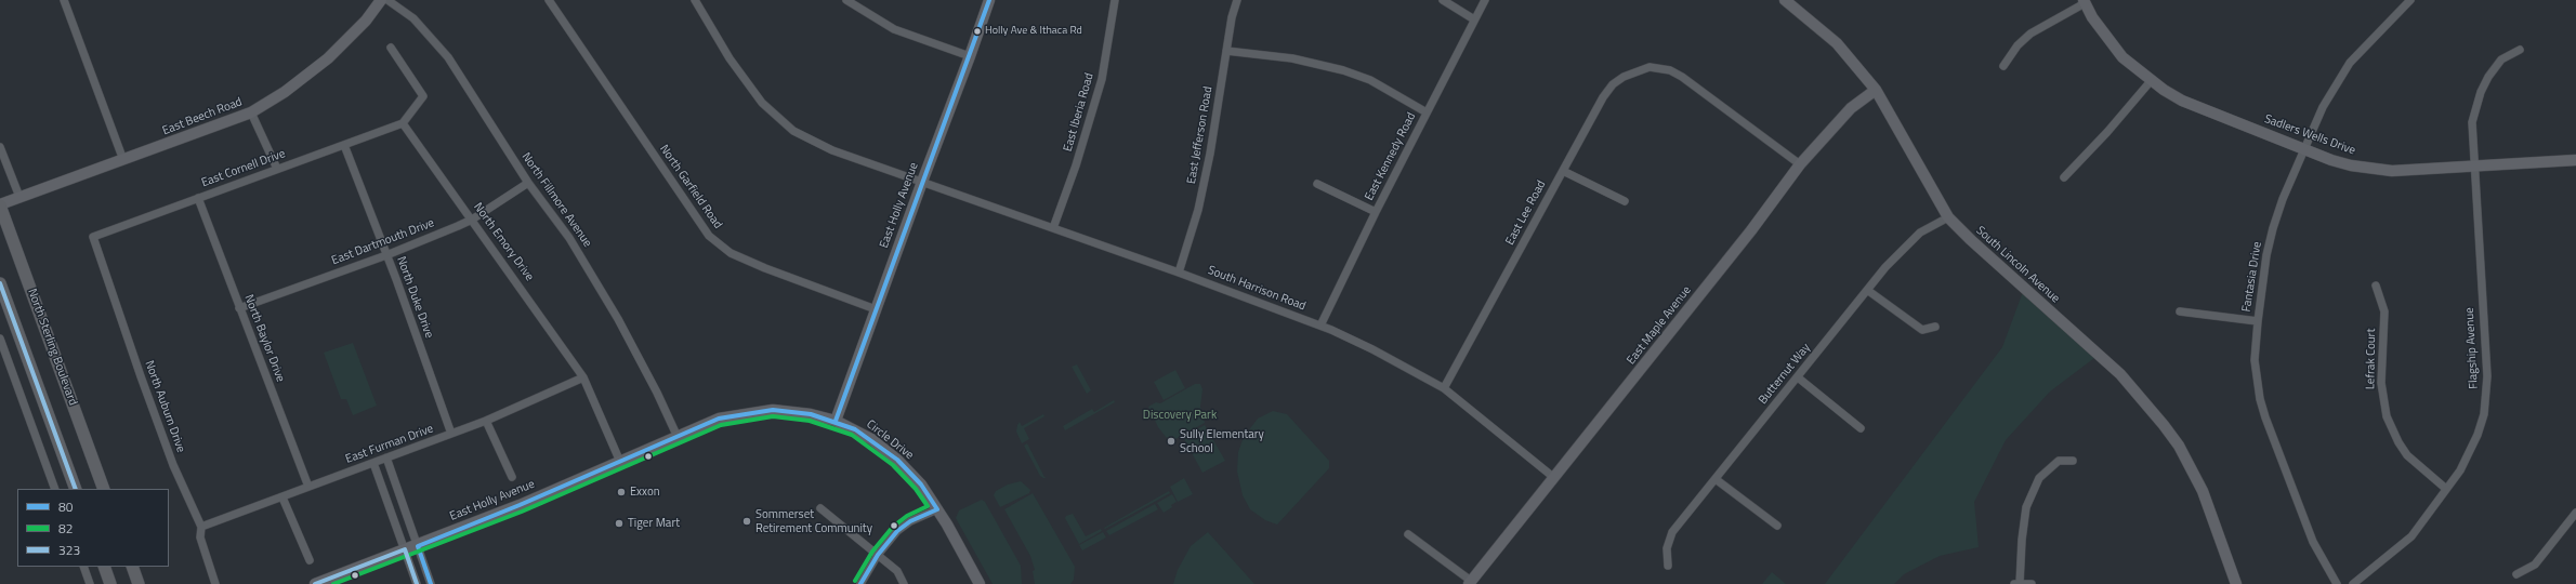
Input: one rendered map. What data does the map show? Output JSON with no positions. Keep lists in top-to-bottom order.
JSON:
{
  "streets": {
    "main road": ["North Sterling Boulevard"],
    "street": [
      "East Iberia Road",
      "East Beech Road",
      "East Jefferson Road",
      "Sadlers Wells Drive",
      "East Kennedy Road",
      "East Cornell Drive",
      "North Garfield Road",
      "North Fillmore Avenue",
      "East Holly Avenue",
      "East Lee Road",
      "East Dartmouth Drive",
      "North Emory Drive",
      "South Lincoln Avenue",
      "Fantasia Drive",
      "South Harrison Road",
      "North Duke Drive",
      "East Maple Avenue",
      "North Baylor Drive",
      "Flagship Avenue",
      "Lefrak Court",
      "Butternut Way",
      "North Auburn Drive",
      "Circle Drive",
      "East Furman Drive"
    ]
  },
  "crossings": [
    ["East Iberia Road", "South Harrison Road"],
    ["East Beech Road", "North Sterling Boulevard"],
    ["East Jefferson Road", "South Harrison Road"],
    ["Sadlers Wells Drive", "Fantasia Drive"],
    ["Sadlers Wells Drive", "Flagship Avenue"],
    ["East Kennedy Road", "South Harrison Road"],
    ["East Cornell Drive", "North Emory Drive"],
    ["East Cornell Drive", "North Duke Drive"],
    ["East Cornell Drive", "North Baylor Drive"],
    ["East Cornell Drive", "North Auburn Drive"],
    ["North Garfield Road", "East Holly Avenue"],
    ["North Fillmore Avenue", "East Holly Avenue"],
    ["North Fillmore Avenue", "East Dartmouth Drive"],
    ["North Fillmore Avenue", "Circle Drive"],
    ["East Holly Avenue", "North Emory Drive"],
    ["East Holly Avenue", "South Harrison Road"],
    ["East Holly Avenue", "Circle Drive"],
    ["East Lee Road", "South Harrison Road"],
    ["East Lee Road", "East Maple Avenue"],
    ["East Dartmouth Drive", "North Emory Drive"],
    ["East Dartmouth Drive", "North Duke Drive"],
    ["East Dartmouth Drive", "North Baylor Drive"],
    ["North Emory Drive", "East Furman Drive"],
    ["South Lincoln Avenue", "East Maple Avenue"],
    ["South Lincoln Avenue", "Butternut Way"],
    ["South Harrison Road", "East Maple Avenue"],
    ["North Duke Drive", "East Furman Drive"],
    ["North Baylor Drive", "East Furman Drive"],
    ["Flagship Avenue", "Lefrak Court"],
    ["North Auburn Drive", "East Furman Drive"]
  ],
  "parks": ["Discovery Park"],
  "places": [
    "Holly Ave & Ithaca Rd",
    "Sully Elementary School",
    "Exxon",
    "Sommerset Retirement Community",
    "Tiger Mart"
  ],
  "lines": ["transit line 80", "transit line 323", "transit line 82"],
  "legend": ["80", "82", "323"]
}
